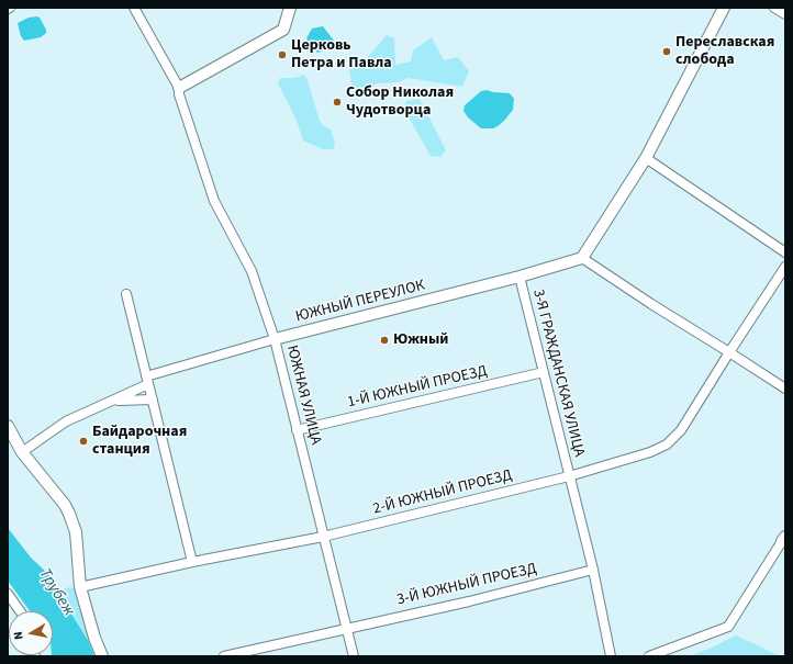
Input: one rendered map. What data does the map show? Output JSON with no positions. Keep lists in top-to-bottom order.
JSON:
{
  "streets": {
    "street": [
      "ЮЖНЫЙ ПЕРЕУЛОК",
      "3-Я ГРАЖДАНСКАЯ УЛИЦА",
      "1-Й ЮЖНЫЙ ПРОЕЗД",
      "ЮЖНАЯ УЛИЦА",
      "2-Й ЮЖНЫЙ ПРОЕЗД",
      "3-Й ЮЖНЫЙ ПРОЕЗД"
    ]
  },
  "crossings": [
    ["ЮЖНЫЙ ПЕРЕУЛОК", "3-Я ГРАЖДАНСКАЯ УЛИЦА"],
    ["ЮЖНЫЙ ПЕРЕУЛОК", "ЮЖНАЯ УЛИЦА"],
    ["3-Я ГРАЖДАНСКАЯ УЛИЦА", "1-Й ЮЖНЫЙ ПРОЕЗД"],
    ["3-Я ГРАЖДАНСКАЯ УЛИЦА", "2-Й ЮЖНЫЙ ПРОЕЗД"],
    ["3-Я ГРАЖДАНСКАЯ УЛИЦА", "3-Й ЮЖНЫЙ ПРОЕЗД"],
    ["1-Й ЮЖНЫЙ ПРОЕЗД", "ЮЖНАЯ УЛИЦА"],
    ["ЮЖНАЯ УЛИЦА", "2-Й ЮЖНЫЙ ПРОЕЗД"],
    ["ЮЖНАЯ УЛИЦА", "3-Й ЮЖНЫЙ ПРОЕЗД"]
  ],
  "water": ["Трубеж"],
  "places": [
    "Переславская слобода",
    "Церковь Петра и Павла",
    "Собор Николая Чудотворца",
    "Южный",
    "Байдарочная станция"
  ],
  "north": "left"
}
